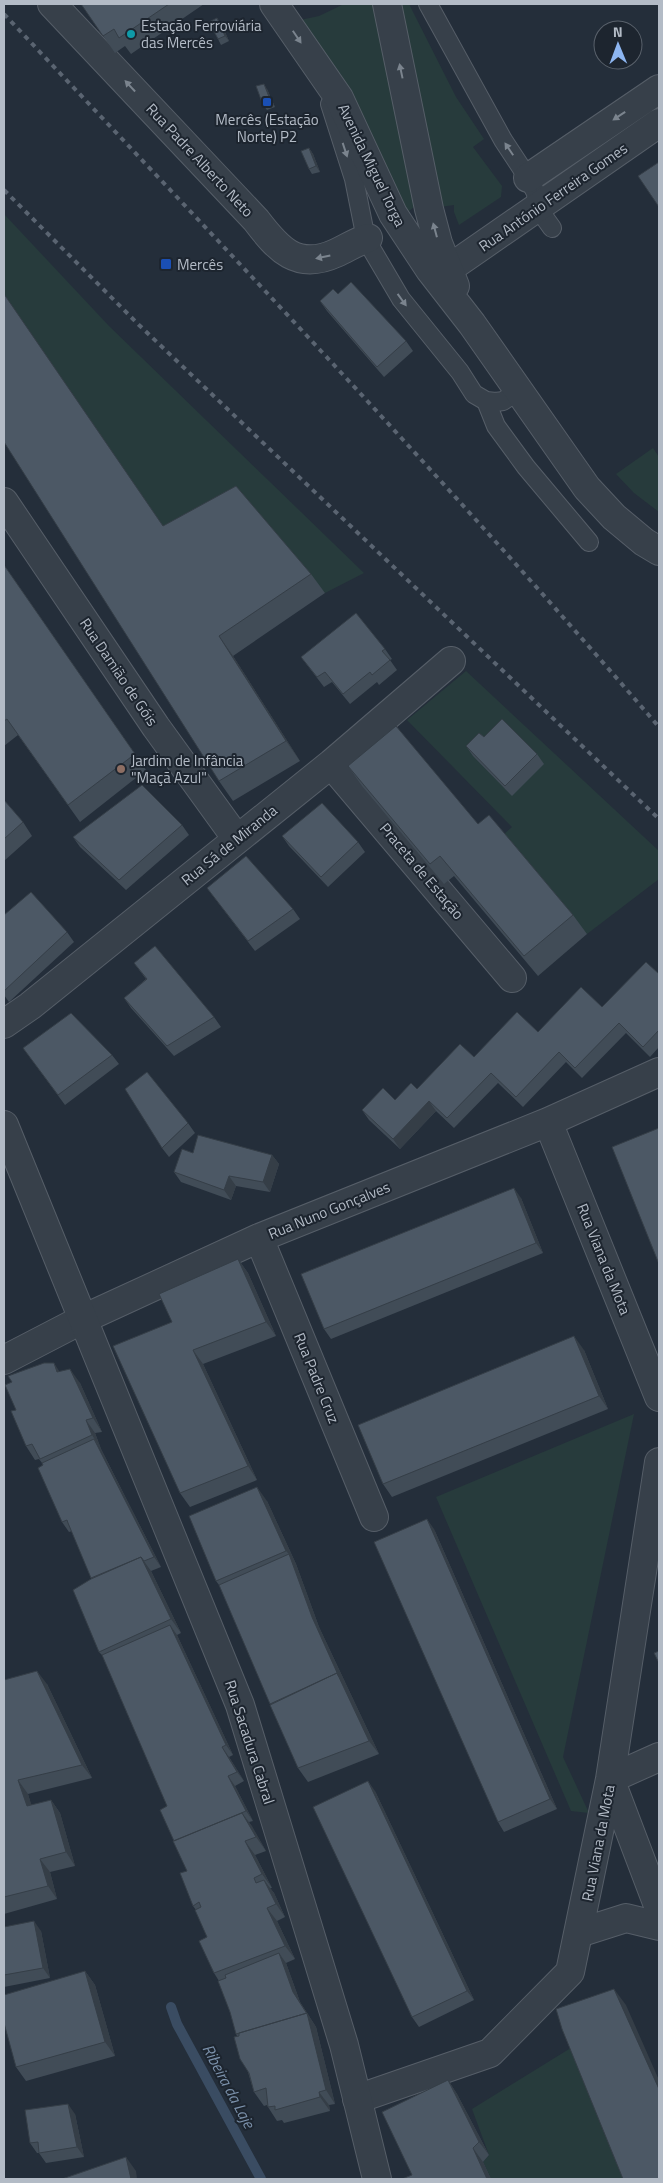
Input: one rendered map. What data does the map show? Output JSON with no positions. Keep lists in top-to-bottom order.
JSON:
{
  "streets": {
    "street": [
      "Rua Padre Alberto Neto",
      "Avenida Miguel Torga",
      "Rua António Ferreira Gomes",
      "Rua Damião de Góis",
      "Rua Sá de Miranda",
      "Praceta de Estação",
      "Rua Nuno Gonçalves",
      "Rua Viana da Mota",
      "Rua Padre Cruz",
      "Rua Sacadura Cabral"
    ]
  },
  "crossings": [
    ["Avenida Miguel Torga", "Rua António Ferreira Gomes"],
    ["Rua Damião de Góis", "Rua Sá de Miranda"],
    ["Rua Sá de Miranda", "Praceta de Estação"],
    ["Rua Nuno Gonçalves", "Rua Viana da Mota"],
    ["Rua Nuno Gonçalves", "Rua Padre Cruz"],
    ["Rua Nuno Gonçalves", "Rua Sacadura Cabral"],
    ["Rua Viana da Mota", "Rua Sacadura Cabral"]
  ],
  "one_way": ["Rua Padre Alberto Neto"],
  "water": ["Ribeira da Laje"],
  "places": {
    "other": ["Estação Ferroviária das Mercês", "Jardim de Infância \"Maçã Azul\""],
    "transit": ["Mercês (Estação Norte) P2", "Mercês"]
  },
  "north": "top"
}
